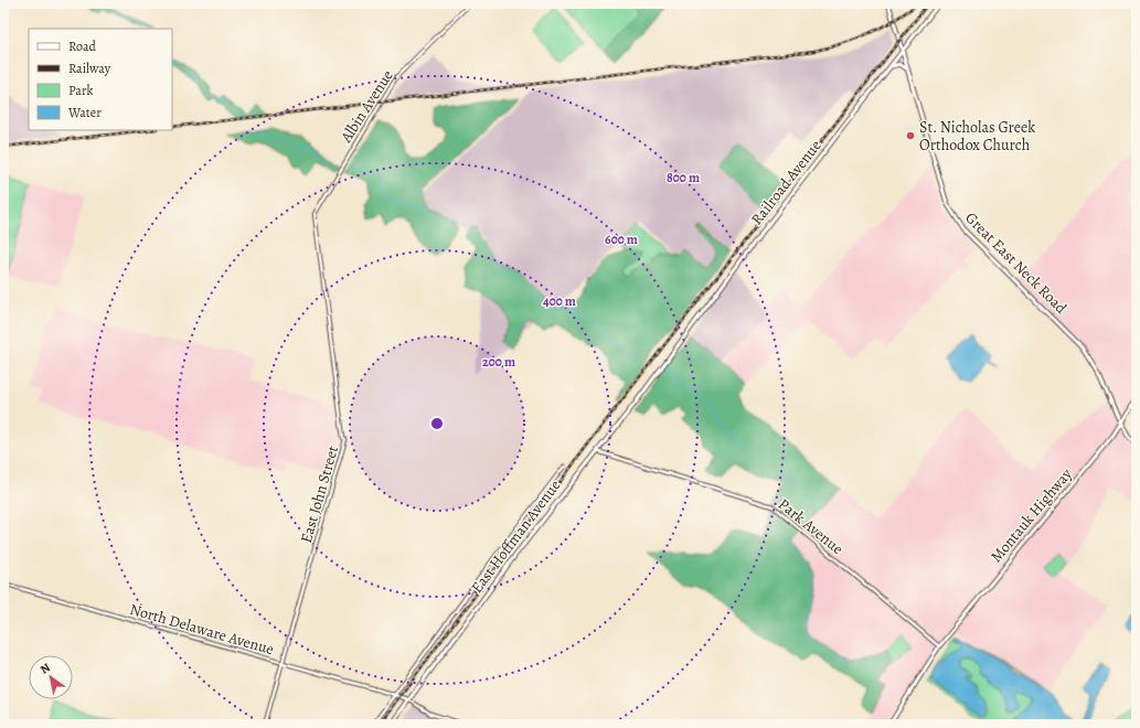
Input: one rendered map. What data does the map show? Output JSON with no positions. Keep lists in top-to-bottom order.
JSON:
{
  "streets": {
    "main road": [
      "Railroad Avenue",
      "Great East Neck Road",
      "Montauk Highway",
      "East Hoffman Avenue"
    ],
    "street": [
      "Albin Avenue",
      "East John Street",
      "Park Avenue",
      "North Delaware Avenue"
    ]
  },
  "crossings": [
    ["Albin Avenue", "East John Street"],
    ["Railroad Avenue", "Great East Neck Road"],
    ["Railroad Avenue", "East Hoffman Avenue"],
    ["Great East Neck Road", "Montauk Highway"],
    ["East John Street", "North Delaware Avenue"],
    ["Montauk Highway", "Park Avenue"],
    ["Park Avenue", "East Hoffman Avenue"],
    ["East Hoffman Avenue", "North Delaware Avenue"]
  ],
  "places": ["St. Nicholas Greek Orthodox Church"],
  "legend": [
    "Road",
    "Railway",
    "Park",
    "Water"
  ],
  "north": "top left",
  "rings": [
    "800 m",
    "600 m",
    "400 m",
    "200 m"
  ]
}
